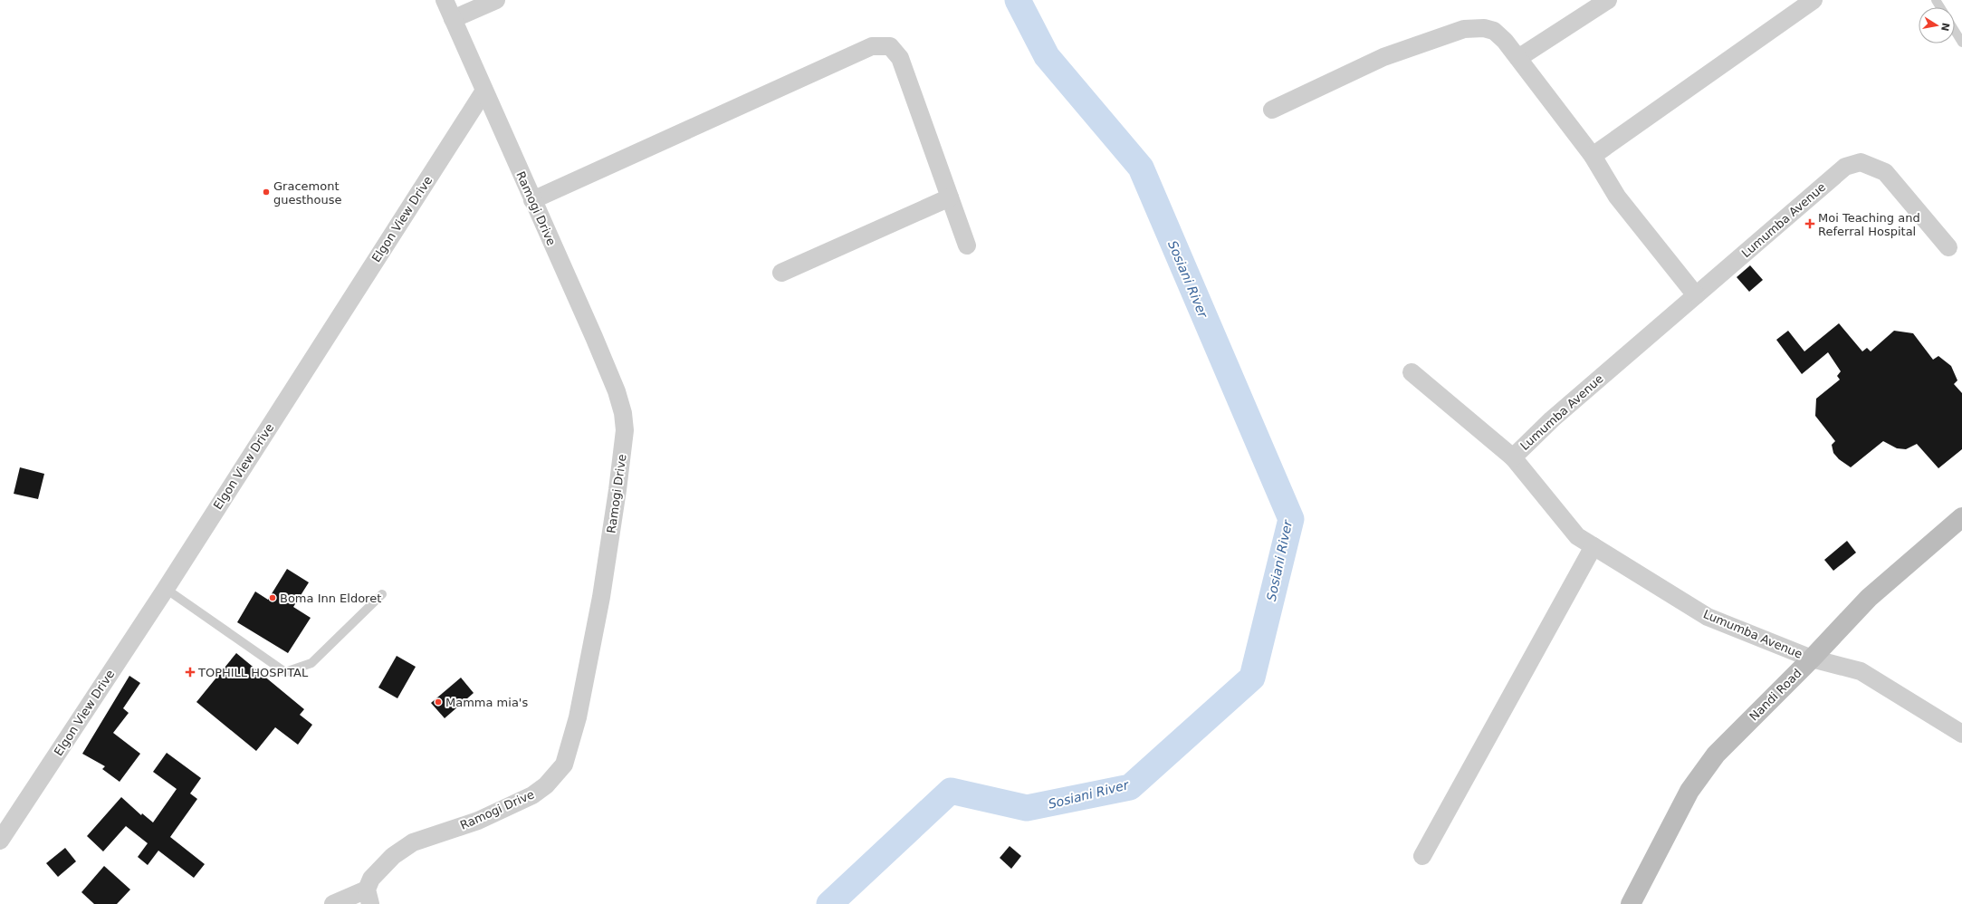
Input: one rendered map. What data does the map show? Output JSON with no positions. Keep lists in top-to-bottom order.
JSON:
{
  "streets": {
    "street": [
      "Ramogi Drive",
      "Elgon View Drive",
      "Lumumba Avenue",
      "Nandi Road"
    ]
  },
  "crossings": [
    ["Ramogi Drive", "Elgon View Drive"],
    ["Lumumba Avenue", "Nandi Road"]
  ],
  "water": ["Sosiani River"],
  "places": {
    "other": ["Gracemont guesthouse", "Boma Inn Eldoret", "Mamma mia's"],
    "health": ["Moi Teaching and Referral Hospital", "TOPHILL HOSPITAL"]
  },
  "north": "right"
}
